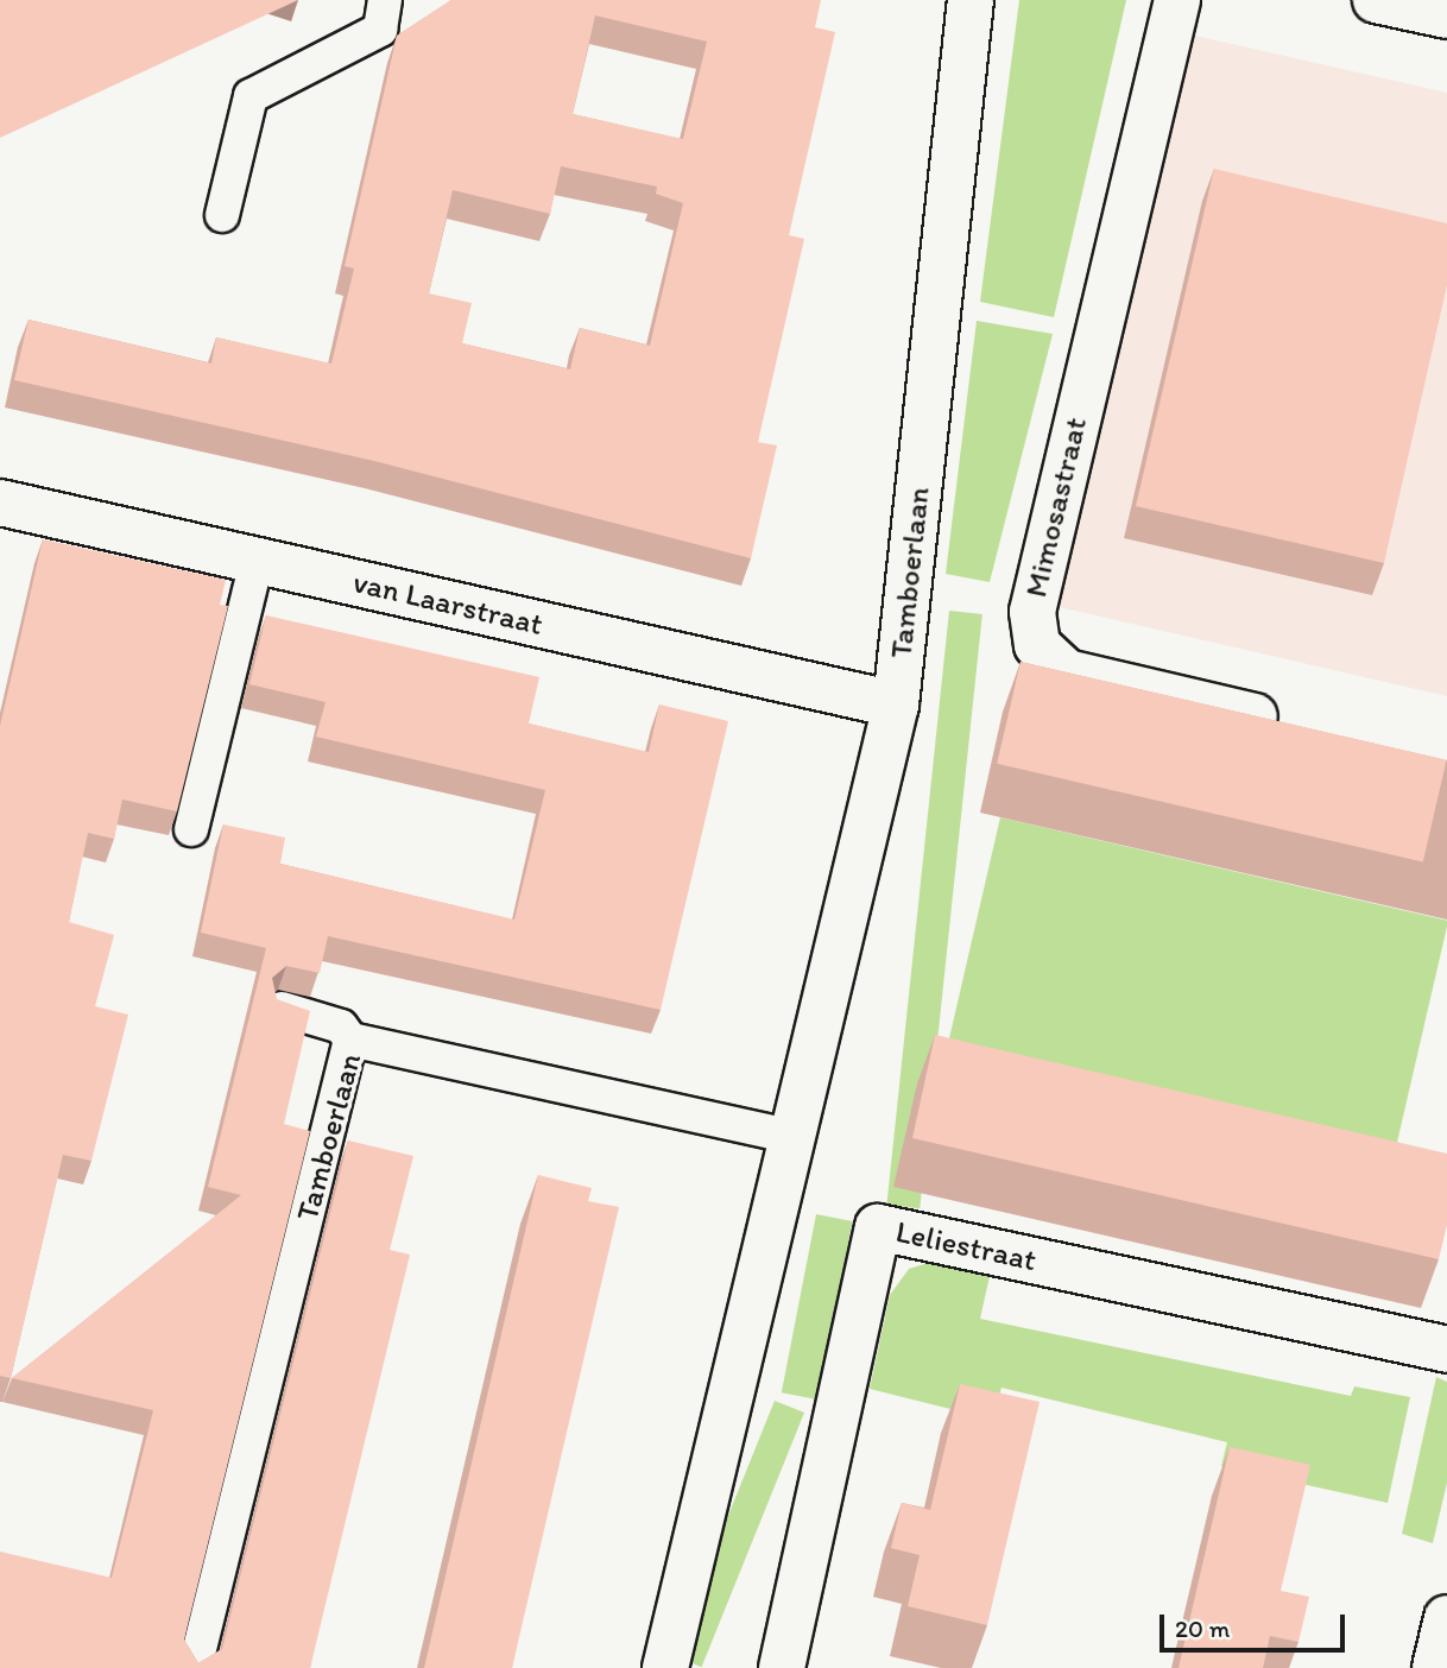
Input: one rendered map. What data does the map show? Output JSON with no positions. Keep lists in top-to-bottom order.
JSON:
{
  "streets": {
    "street": [
      "Mimosastraat",
      "Tamboerlaan",
      "van Laarstraat",
      "Leliestraat"
    ]
  },
  "crossings": [
    ["Tamboerlaan", "van Laarstraat"]
  ],
  "scale_bar": "20 m"
}
